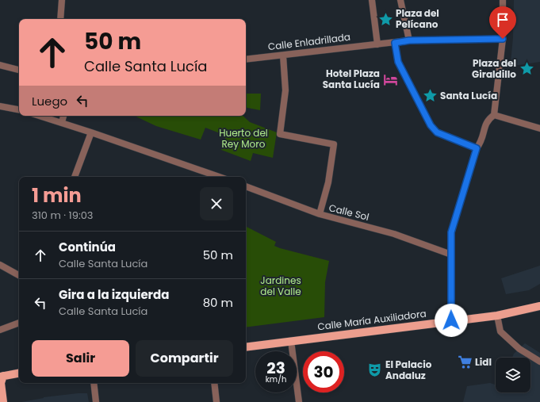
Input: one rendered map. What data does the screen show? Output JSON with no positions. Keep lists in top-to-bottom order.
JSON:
{
  "streets": {
    "main road": ["Calle María Auxiliadora"],
    "street": ["Calle Enladrillada", "Calle Sol"]
  },
  "parks": ["Huerto del Rey Moro", "Jardines del Valle"],
  "places": {
    "place": ["Plaza del Pelícano", "Plaza del Giraldillo", "Santa Lucía"],
    "hotel": ["Hotel Plaza Santa Lucía"],
    "supermarket": ["Lidl"],
    "theatre": ["El Palacio Andaluz"]
  },
  "page": {
    "turn": ["50 m", "Calle Santa Lucía"],
    "then": "Luego",
    "heading": ["1 min", "310 m · 19:03"],
    "list": [
      {
        "name": "Continúa",
        "note": "Calle Santa Lucía",
        "value": "50 m"
      },
      {
        "name": "Gira a la izquierda",
        "note": "Calle Santa Lucía",
        "value": "80 m"
      }
    ],
    "buttons": ["Salir", "Compartir"],
    "speed": "23 km/h",
    "limit": "30"
  }
}
